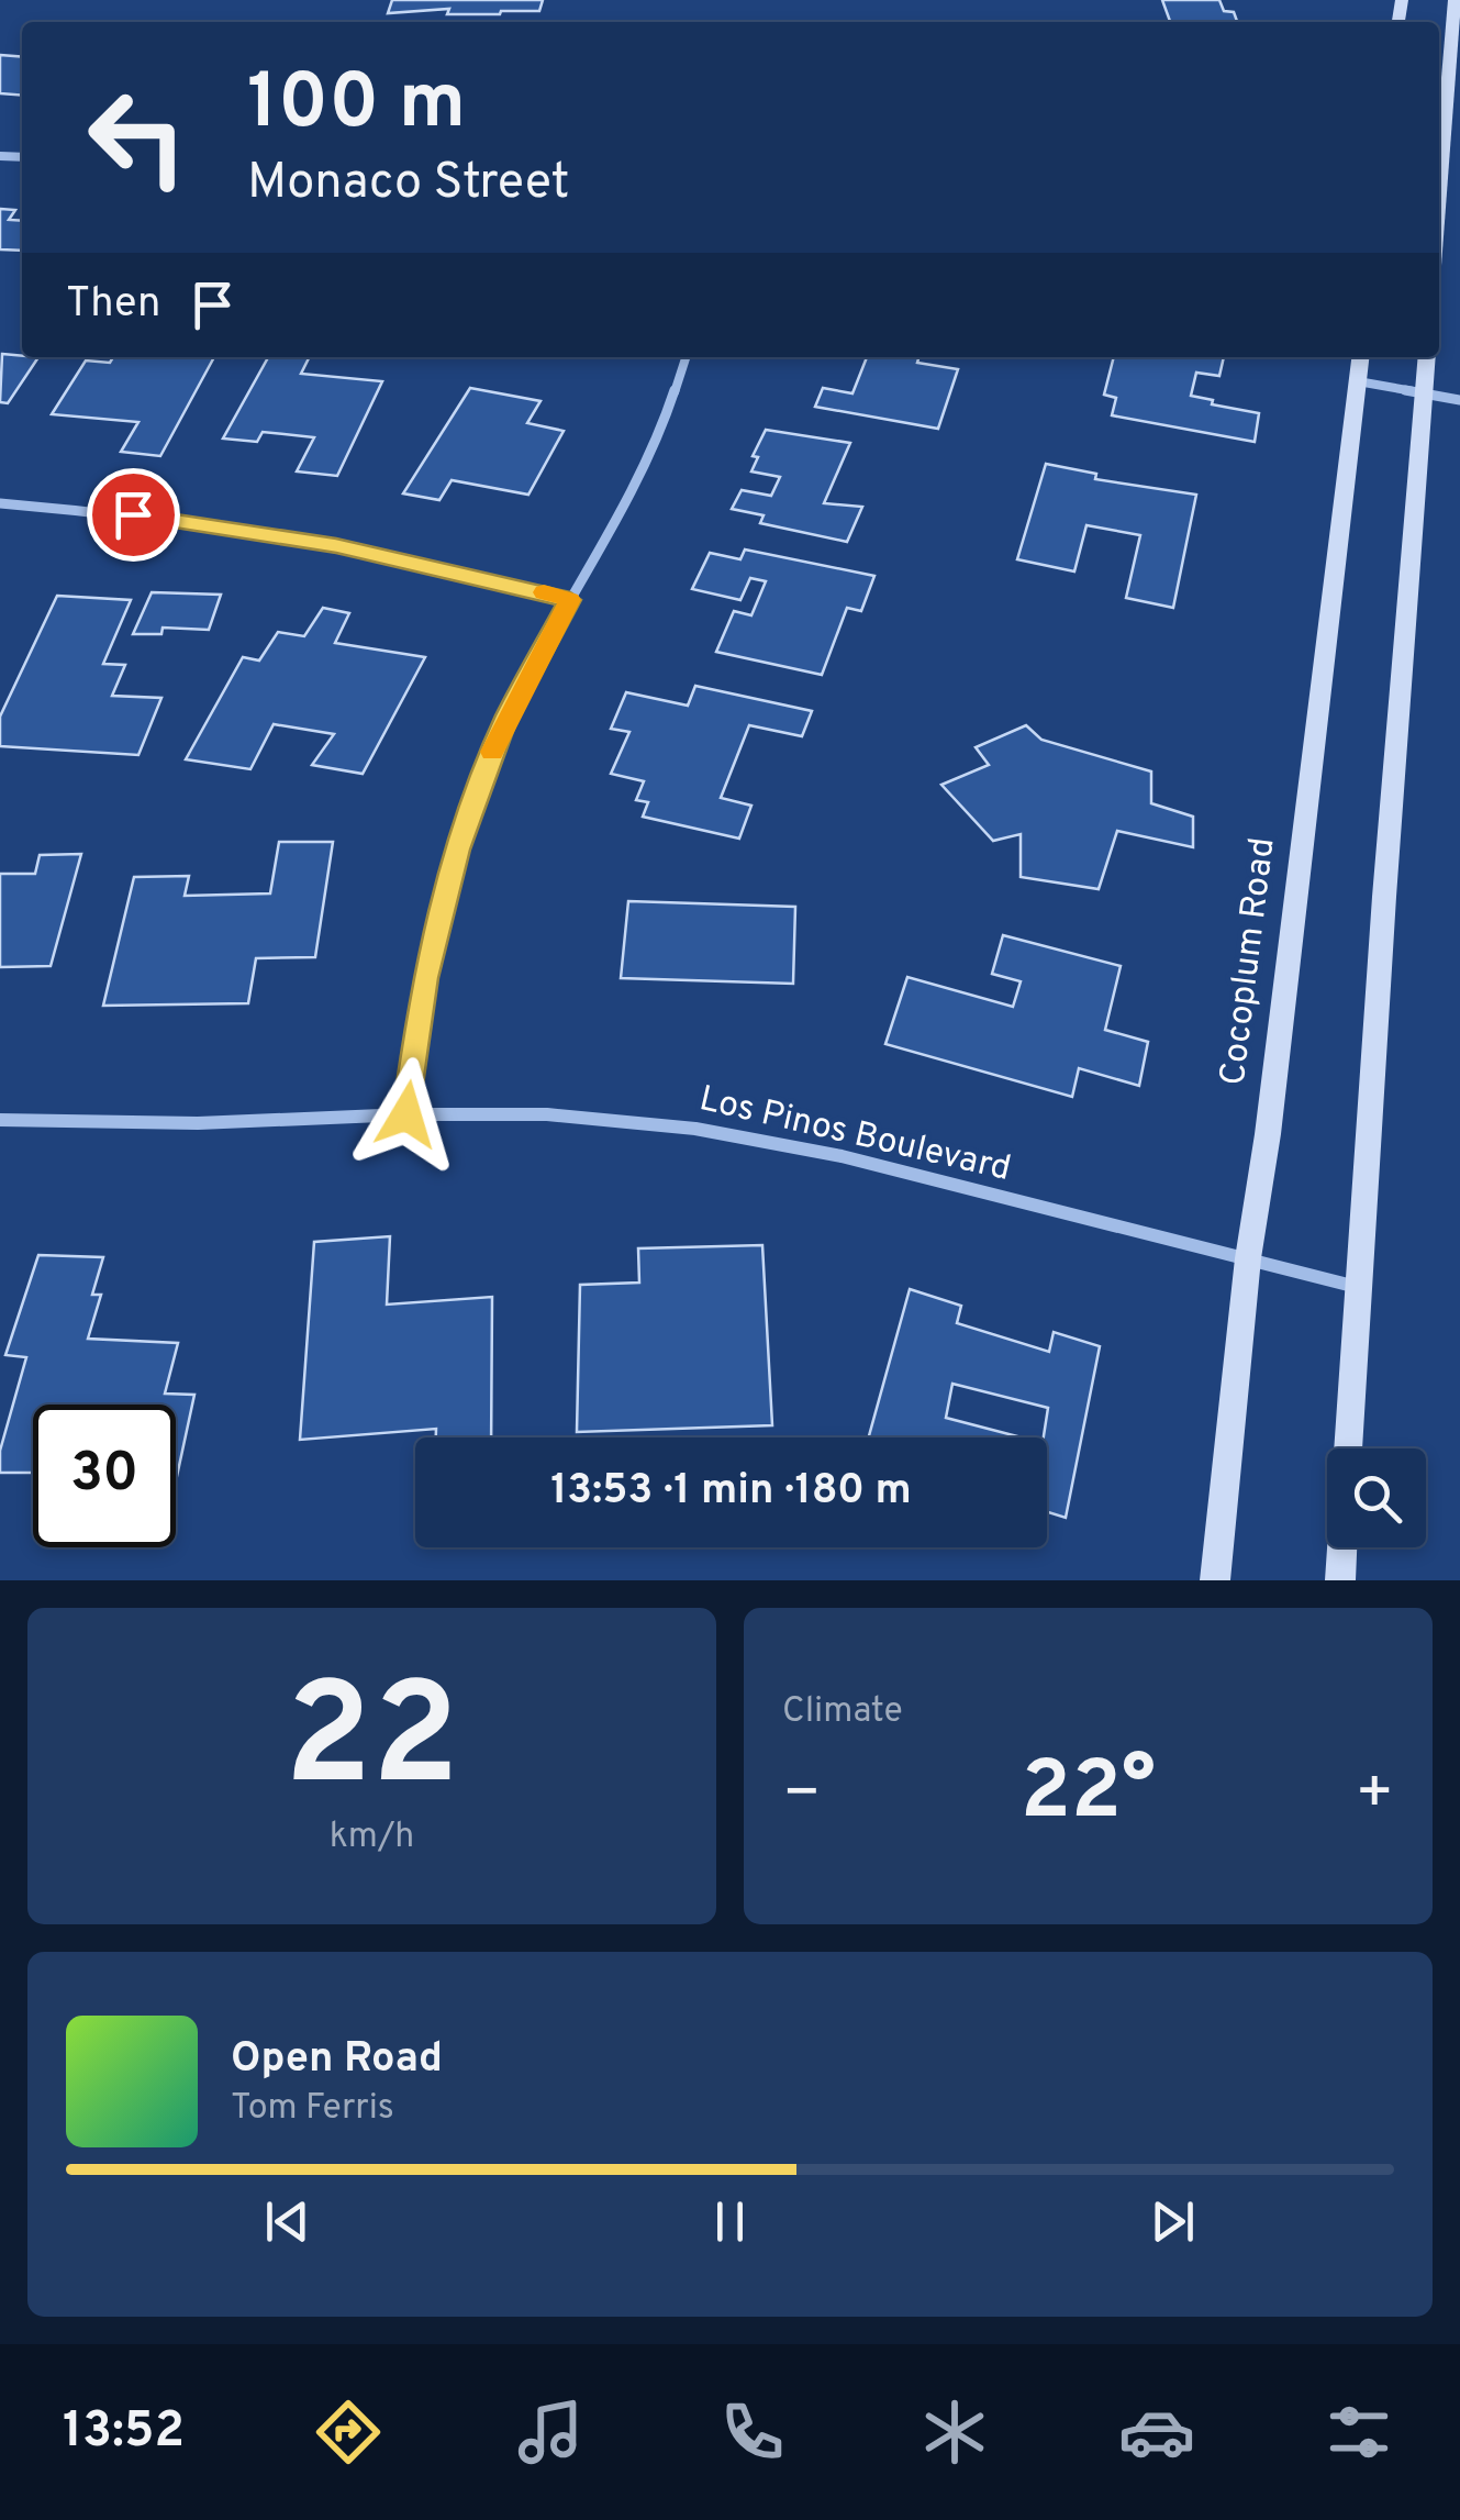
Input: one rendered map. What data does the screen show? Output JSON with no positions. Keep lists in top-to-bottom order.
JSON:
{
  "streets": {
    "street": ["Cocoplum Road", "Los Pinos Boulevard"]
  },
  "crossings": [
    ["Cocoplum Road", "Los Pinos Boulevard"]
  ],
  "page": {
    "turn": ["100 m", "Monaco Street"],
    "then": "Then",
    "limit": "30",
    "trip": "13:53 · 1 min · 180 m",
    "tile": [
      ["22", "km/h"],
      "Climate"
    ],
    "heat": ["−", "22°", "+"],
    "song": ["Open Road", "Tom Ferris"],
    "tabs": "13:52"
  }
}
